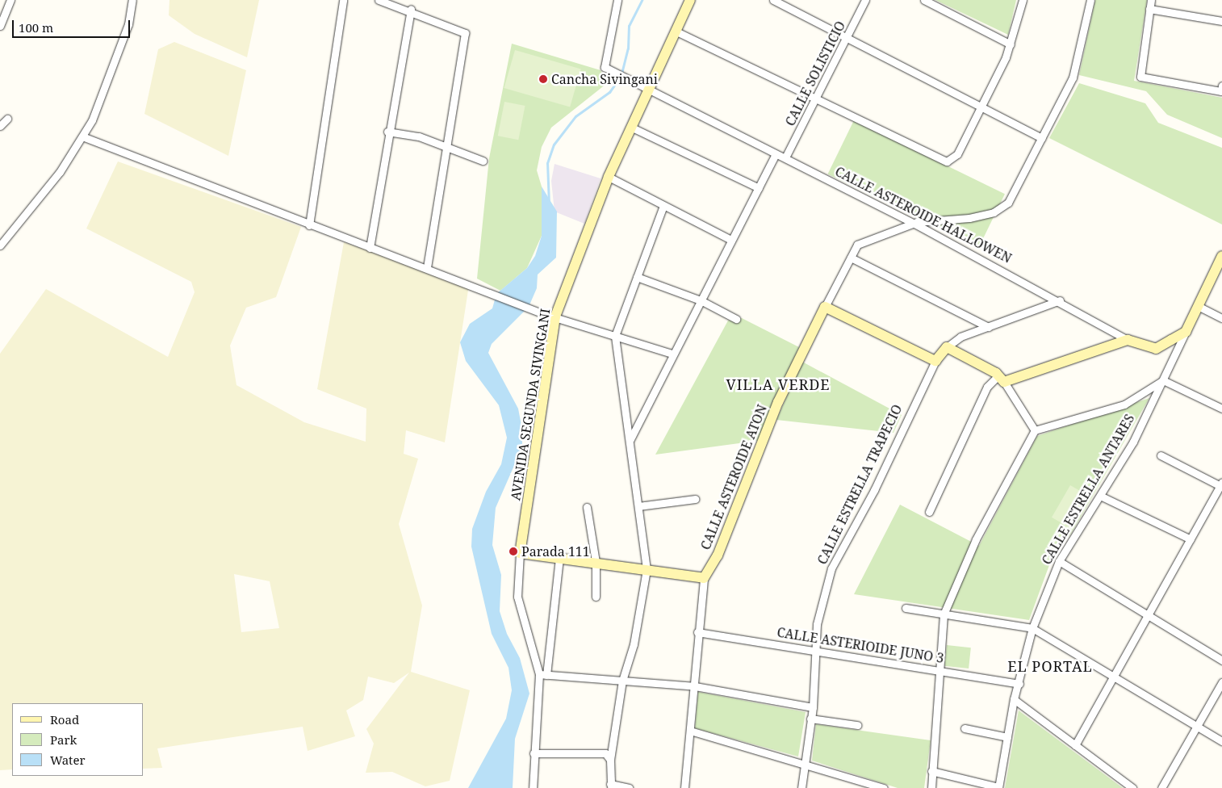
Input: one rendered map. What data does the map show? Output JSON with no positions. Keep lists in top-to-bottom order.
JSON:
{
  "streets": {
    "street": [
      "CALLE SOLISTICIO",
      "CALLE ASTEROIDE HALLOWEN",
      "AVENIDA SEGUNDA SIVINGANI",
      "CALLE ASTEROIDE ATON",
      "CALLE ESTRELLA TRAPECIO",
      "CALLE ESTRELLA ANTARES",
      "CALLE ASTERIOIDE JUNO 3"
    ]
  },
  "crossings": [
    ["CALLE SOLISTICIO", "CALLE ASTEROIDE HALLOWEN"],
    ["CALLE ASTEROIDE HALLOWEN", "AVENIDA SEGUNDA SIVINGANI"],
    ["CALLE ASTEROIDE HALLOWEN", "CALLE ASTEROIDE ATON"],
    ["CALLE ASTEROIDE HALLOWEN", "CALLE ESTRELLA TRAPECIO"],
    ["CALLE ASTEROIDE HALLOWEN", "CALLE ESTRELLA ANTARES"],
    ["CALLE ESTRELLA TRAPECIO", "CALLE ASTERIOIDE JUNO 3"],
    ["CALLE ESTRELLA ANTARES", "CALLE ASTERIOIDE JUNO 3"]
  ],
  "districts": ["VILLA VERDE", "EL PORTAL"],
  "places": ["Cancha Sivingani", "Parada 111"],
  "legend": ["Road", "Park", "Water"],
  "scale_bar": "100 m"
}
